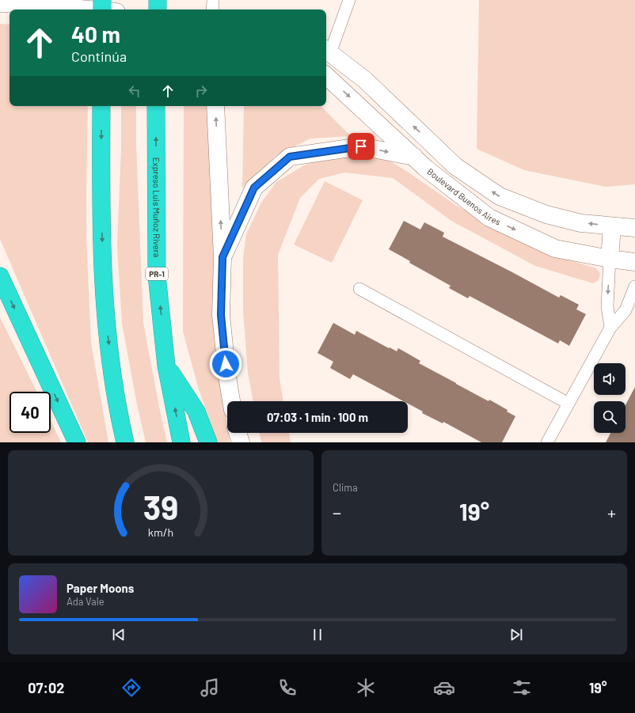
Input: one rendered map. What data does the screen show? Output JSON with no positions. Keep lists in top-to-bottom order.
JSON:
{
  "streets": {
    "highway": ["Expreso Luis Muñoz Rivera", "PR-1"],
    "street": ["Boulevard Buenos Aires"]
  },
  "page": {
    "turn": ["40 m", "Continúa"],
    "limit": "40",
    "trip": "07:03 · 1 min · 100 m",
    "tile": "Clima",
    "heat": ["−", "19°", "+"],
    "song": ["Paper Moons", "Ada Vale"],
    "tabs": ["07:02", "19°"],
    "gauge": ["39", "km/h"]
  }
}
